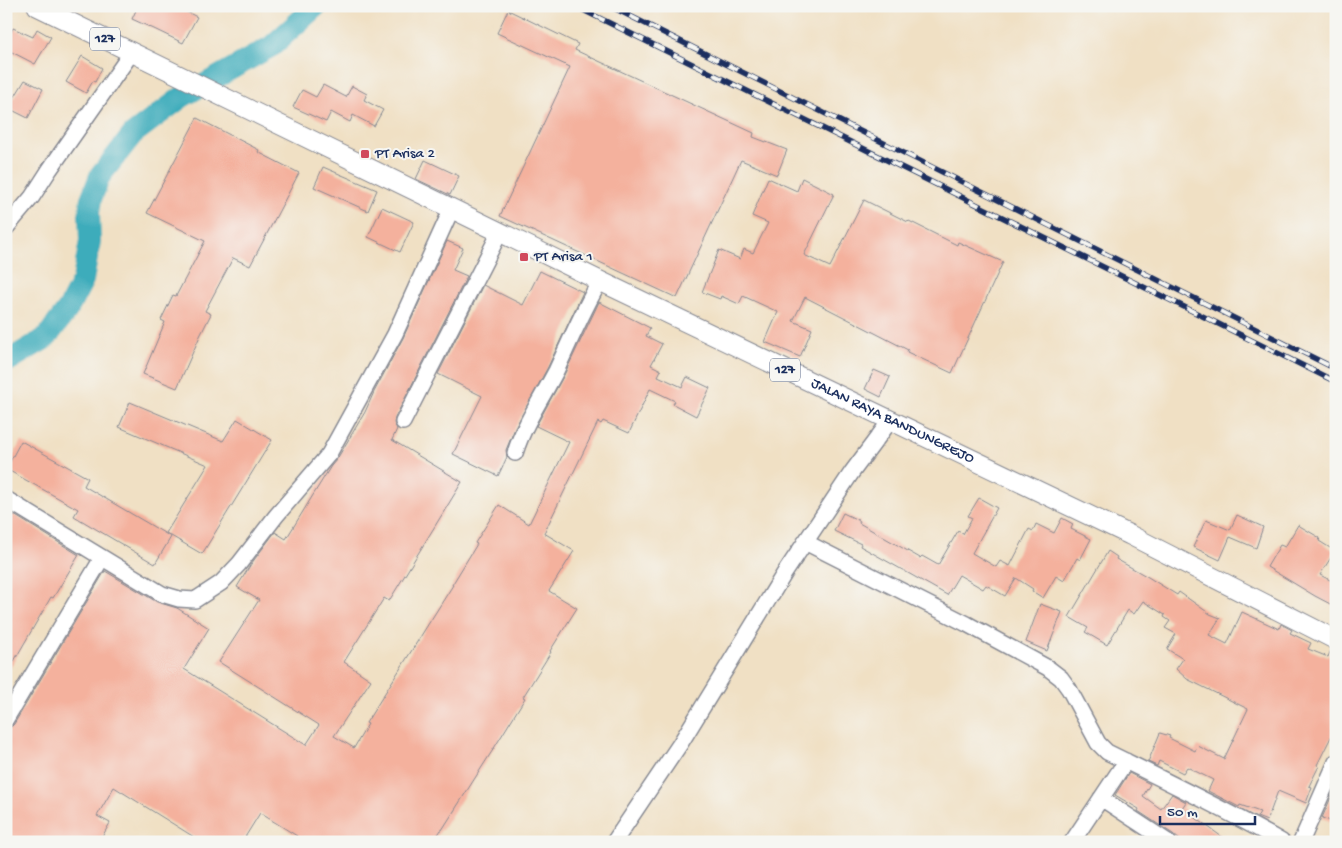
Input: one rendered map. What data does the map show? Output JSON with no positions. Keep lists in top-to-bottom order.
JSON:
{
  "streets": {
    "main road": ["127", "JALAN RAYA BANDUNGREJO"]
  },
  "crossings": [
    ["127", "JALAN RAYA BANDUNGREJO"]
  ],
  "places": {
    "transit": ["PT Arisa 2", "PT Arisa 1"]
  },
  "scale_bar": "50 m"
}
